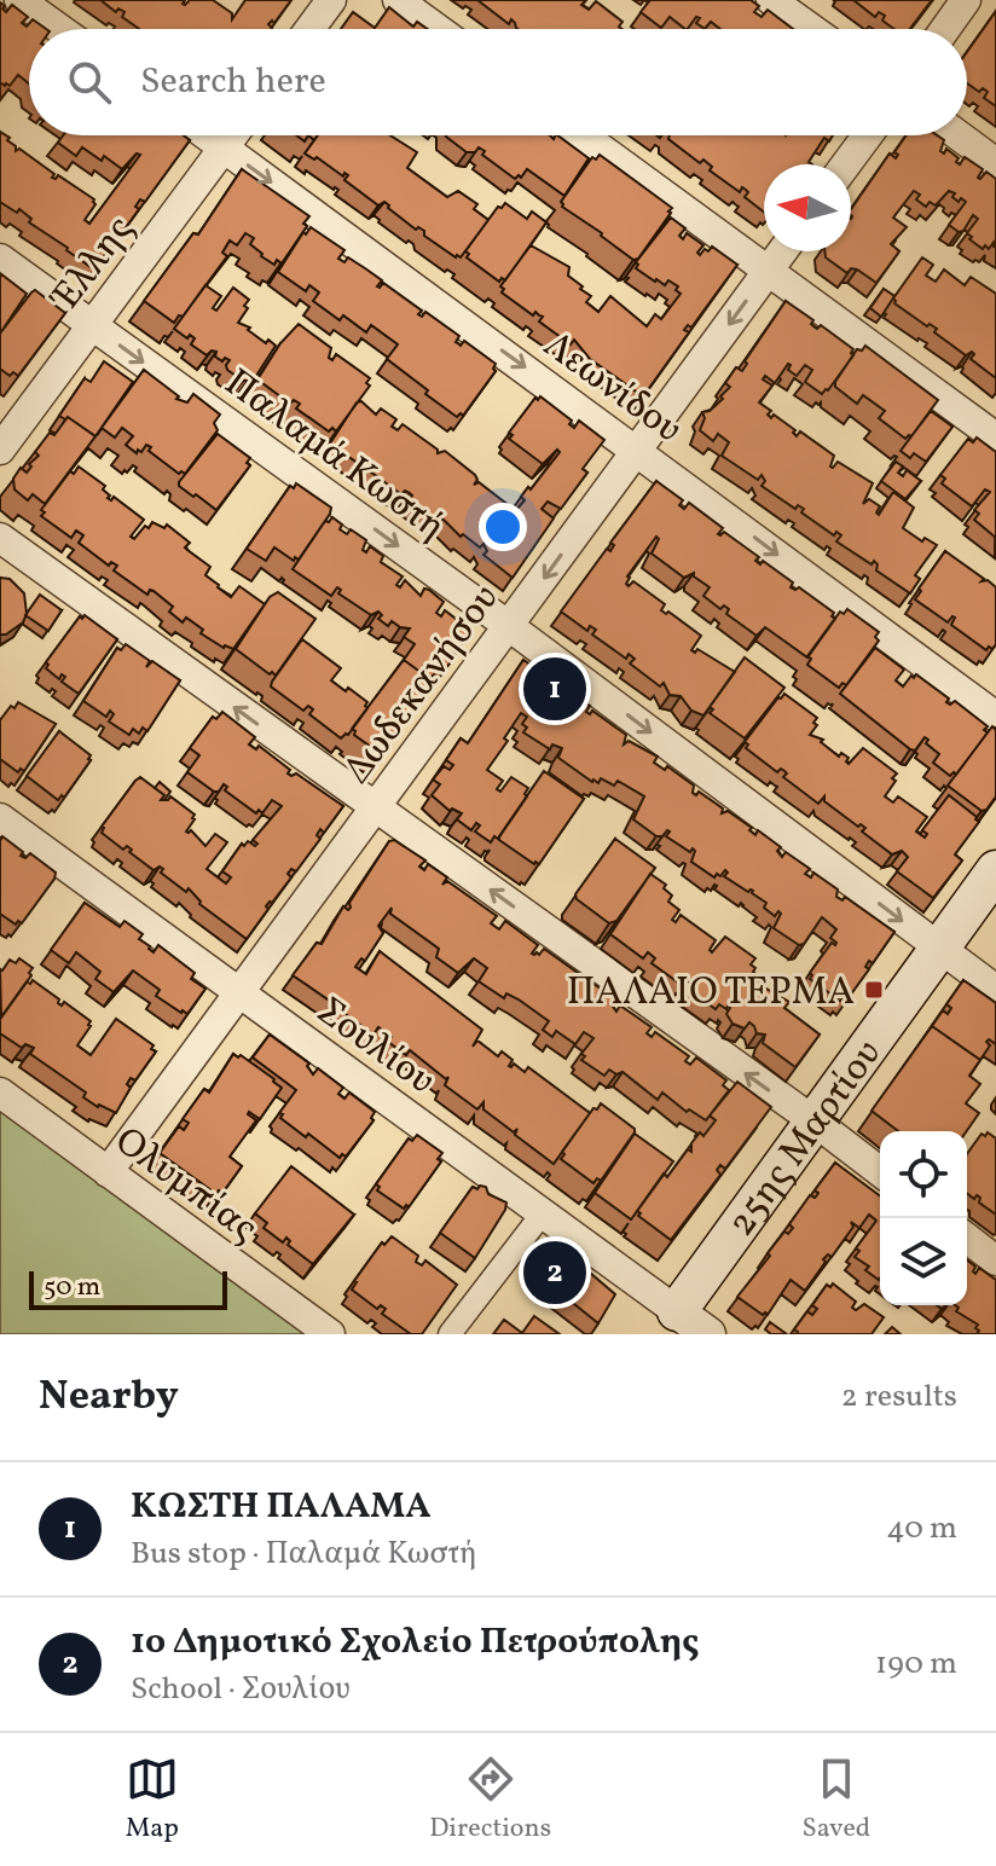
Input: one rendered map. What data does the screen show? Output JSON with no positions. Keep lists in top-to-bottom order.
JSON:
{
  "streets": {
    "main road": ["25ης Μαρτίου"],
    "street": [
      "Έλλης",
      "Λεωνίδου",
      "Παλαμά Κωστή",
      "Δωδεκανήσου",
      "Σουλίου",
      "Ολυμπίας"
    ]
  },
  "crossings": [
    ["Έλλης", "Λεωνίδου"],
    ["Έλλης", "Παλαμά Κωστή"],
    ["Λεωνίδου", "Δωδεκανήσου"],
    ["Παλαμά Κωστή", "Δωδεκανήσου"],
    ["Παλαμά Κωστή", "25ης Μαρτίου"],
    ["Δωδεκανήσου", "Σουλίου"],
    ["Δωδεκανήσου", "Ολυμπίας"],
    ["Σουλίου", "25ης Μαρτίου"]
  ],
  "one_way": ["Δωδεκανήσου"],
  "places": {
    "transit": ["ΠΑΛΑΙΟ ΤΕΡΜΑ"]
  },
  "scale_bar": "50 m",
  "north": "left",
  "page": {
    "search": "Search here",
    "pins": ["1", "2"],
    "scale": "50 m",
    "heading": ["Nearby", "2 results"],
    "list": [
      {
        "mark": "1",
        "name": "ΚΩΣΤΗ ΠΑΛΑΜΑ",
        "note": "Bus stop · Παλαμά Κωστή",
        "value": "40 m"
      },
      {
        "mark": "2",
        "name": "1ο Δημοτικό Σχολείο Πετρούπολης",
        "note": "School · Σουλίου",
        "value": "190 m"
      }
    ],
    "nav": ["Map", "Directions", "Saved"]
  }
}
